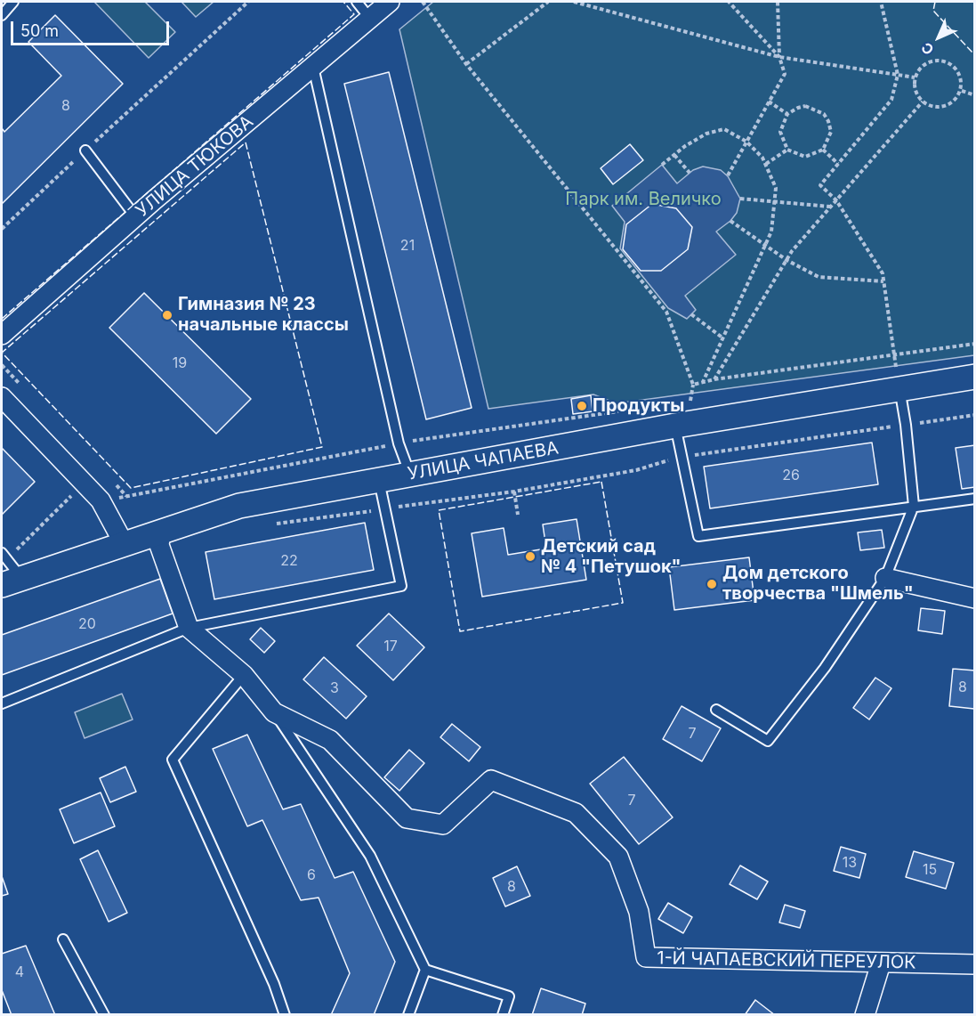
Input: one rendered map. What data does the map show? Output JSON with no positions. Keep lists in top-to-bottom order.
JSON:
{
  "streets": {
    "street": ["УЛИЦА ТЮКОВА", "УЛИЦА ЧАПАЕВА", "1-Й ЧАПАЕВСКИЙ ПЕРЕУЛОК"]
  },
  "crossings": [
    ["УЛИЦА ЧАПАЕВА", "1-Й ЧАПАЕВСКИЙ ПЕРЕУЛОК"]
  ],
  "parks": ["Парк им. Величко"],
  "places": [
    "Гимназия № 23 начальные классы",
    "Продукты",
    "Детский сад № 4 \"Петушок\"",
    "Дом детского творчества \"Шмель\""
  ],
  "house_numbers": [
    "8",
    "21",
    "19",
    "26",
    "22",
    "20",
    "17",
    "8",
    "3",
    "7",
    "7",
    "13",
    "15",
    "6",
    "8",
    "4"
  ],
  "scale_bar": "50 m",
  "north": "bottom left"
}
